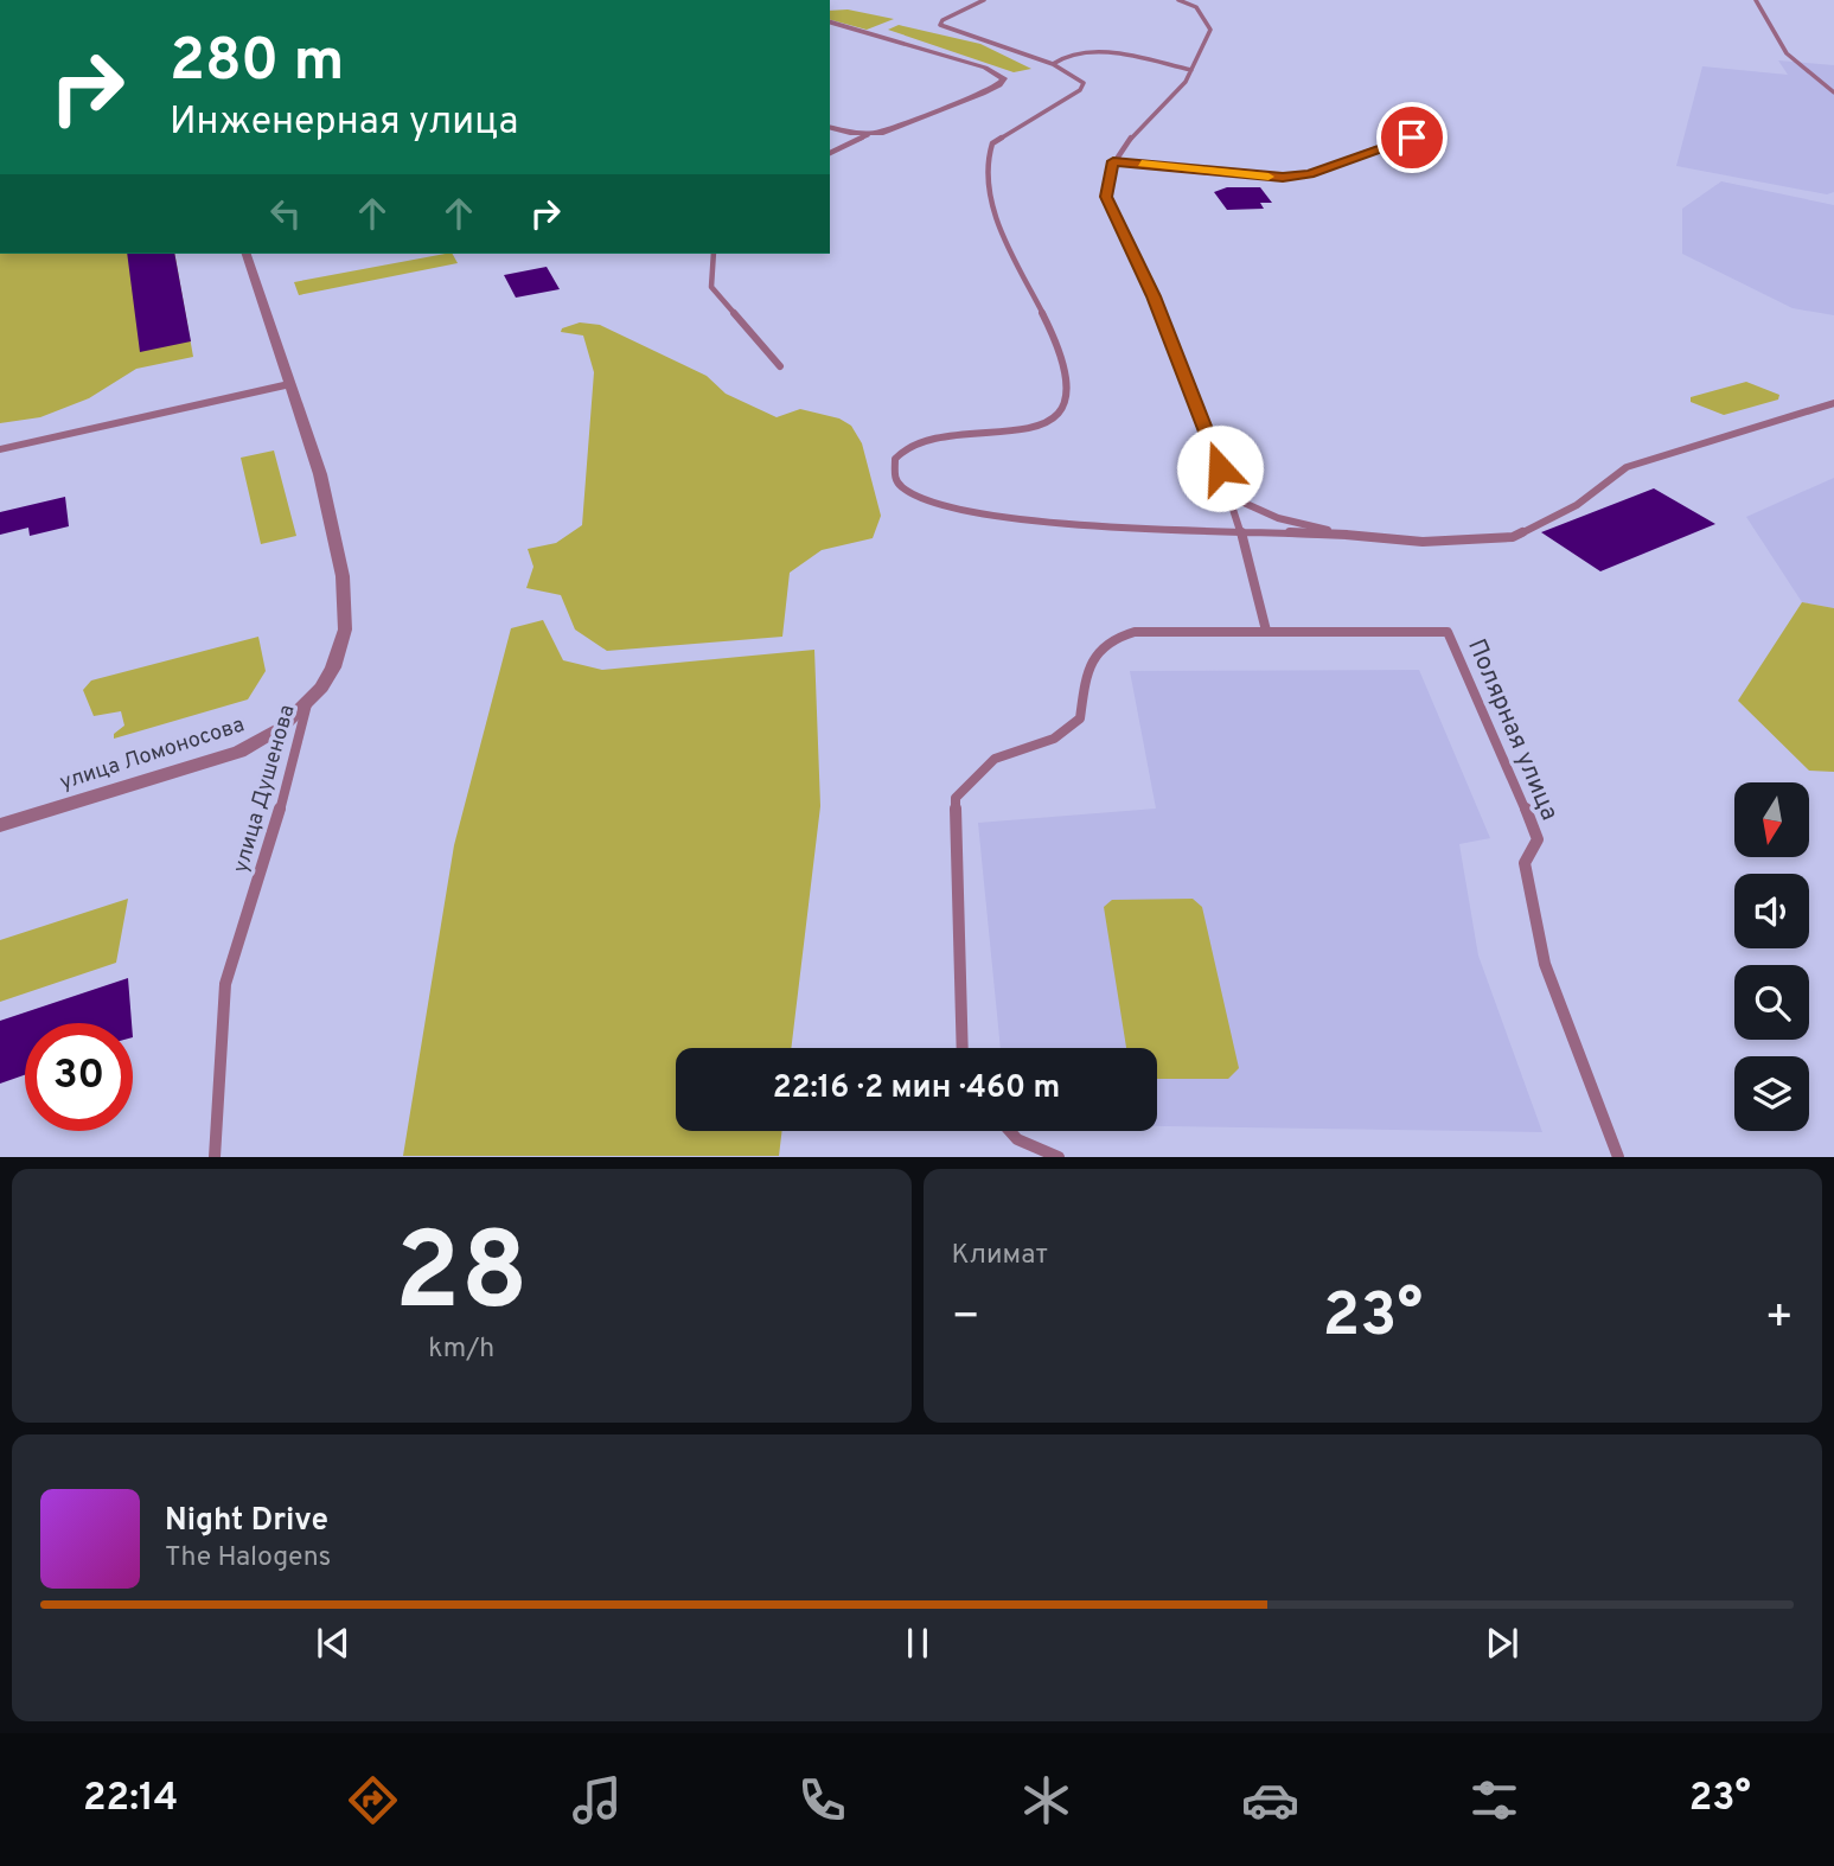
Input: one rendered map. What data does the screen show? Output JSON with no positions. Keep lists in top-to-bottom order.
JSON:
{
  "streets": {
    "street": ["Полярная улица", "улица Ломоносова", "улица Душенова"]
  },
  "crossings": [
    ["улица Ломоносова", "улица Душенова"]
  ],
  "north": "bottom",
  "page": {
    "turn": ["280 m", "Инженерная улица"],
    "limit": "30",
    "trip": "22:16 · 2 мин · 460 m",
    "tile": [
      ["28", "km/h"],
      "Климат"
    ],
    "heat": ["−", "23°", "+"],
    "song": ["Night Drive", "The Halogens"],
    "tabs": ["22:14", "23°"]
  }
}
